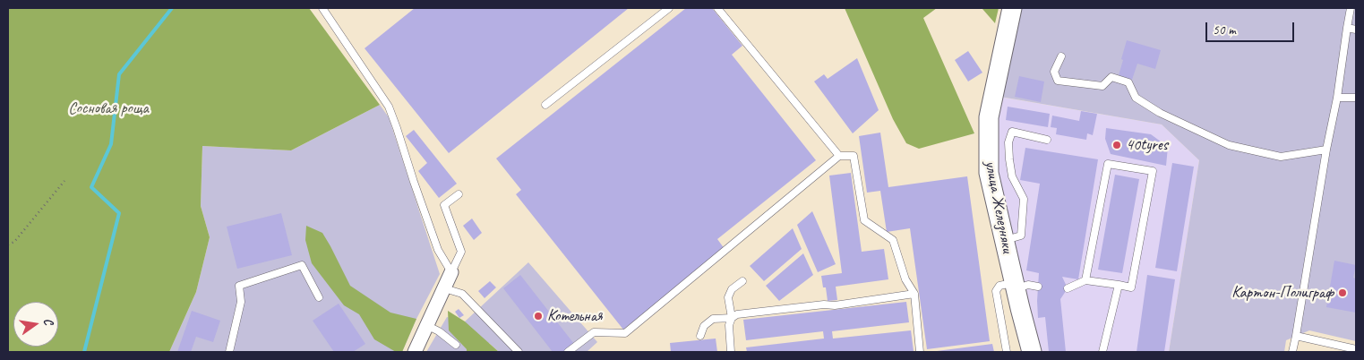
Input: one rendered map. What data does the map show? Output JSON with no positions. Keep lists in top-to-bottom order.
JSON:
{
  "streets": {
    "street": ["улица Железняки"]
  },
  "parks": ["Сосновая роща"],
  "places": ["40tyres", "Картон-Полиграф", "Котельная"],
  "scale_bar": "50 m",
  "north": "right"
}
